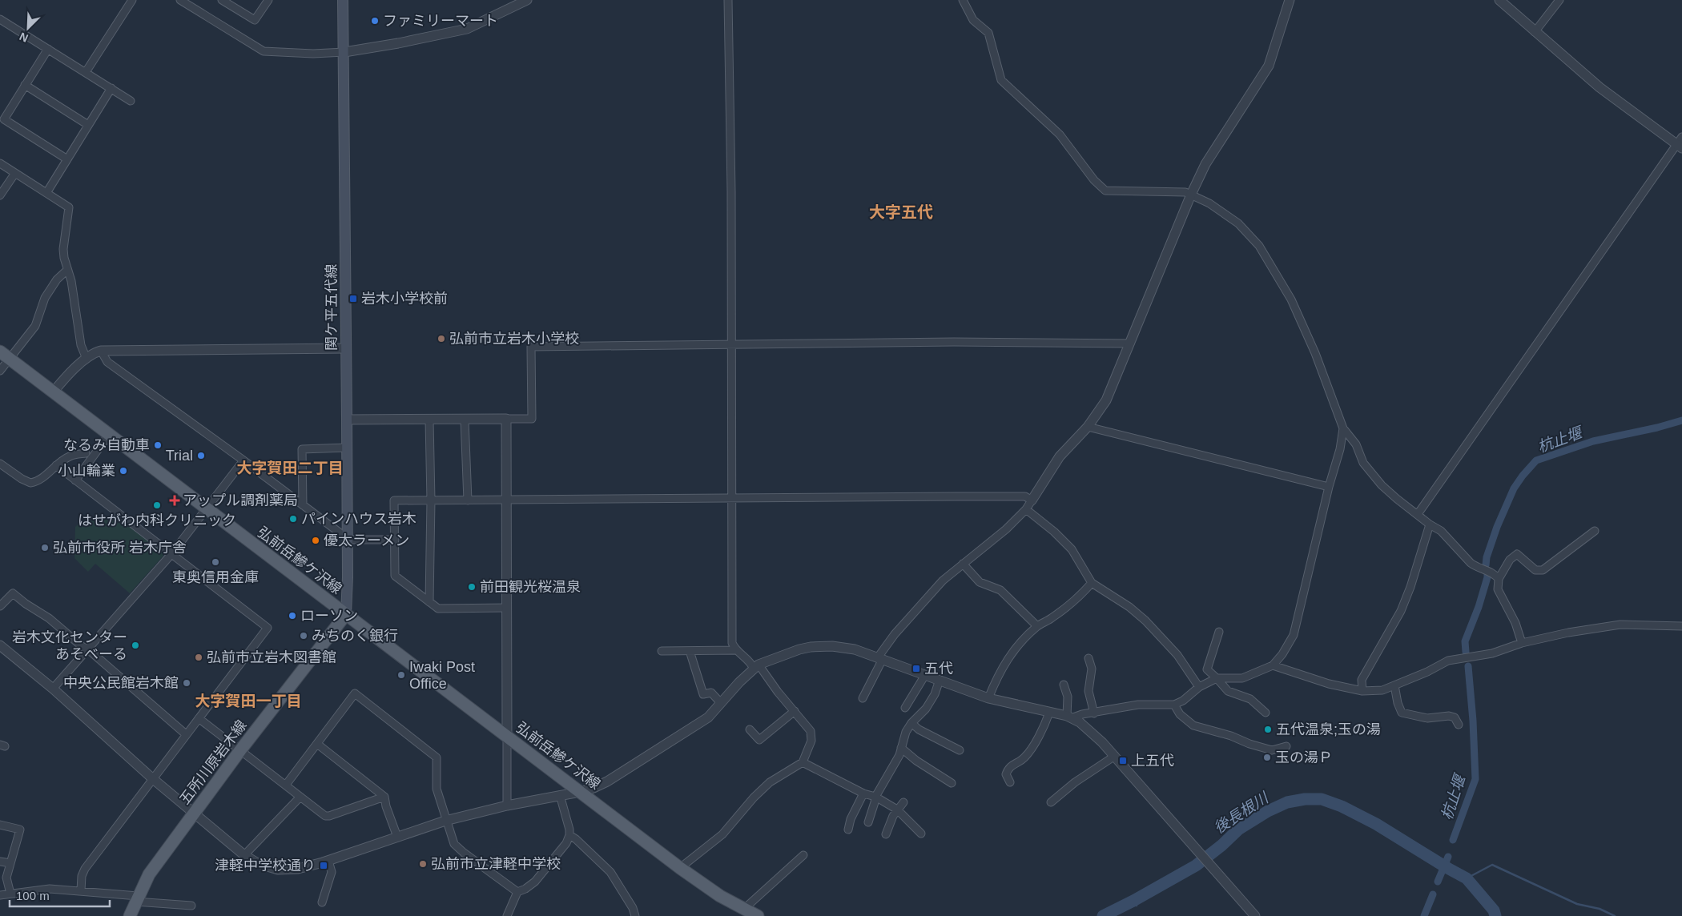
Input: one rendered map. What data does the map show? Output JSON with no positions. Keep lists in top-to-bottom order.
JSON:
{
  "streets": {
    "main road": ["関ケ平五代線", "弘前岳鰺ケ沢線", "五所川原岩木線"]
  },
  "crossings": [
    ["関ケ平五代線", "弘前岳鰺ケ沢線"],
    ["関ケ平五代線", "五所川原岩木線"],
    ["弘前岳鰺ケ沢線", "五所川原岩木線"]
  ],
  "districts": ["大字五代", "大字賀田二丁目", "大字賀田一丁目"],
  "water": ["杭止堰", "後長根川"],
  "places": {
    "other": [
      "ファミリーマート",
      "弘前市立岩木小学校",
      "なるみ自動車",
      "Trial",
      "小山輪業",
      "はせがわ内科クリニック",
      "パインハウス岩木",
      "優太ラーメン",
      "弘前市役所 岩木庁舎",
      "東奥信用金庫",
      "前田観光桜温泉",
      "ローソン",
      "みちのく銀行",
      "岩木文化センター あそべーる",
      "弘前市立岩木図書館",
      "Iwaki Post Office",
      "中央公民館岩木館",
      "五代温泉;玉の湯",
      "玉の湯Ｐ",
      "弘前市立津軽中学校"
    ],
    "transit": [
      "岩木小学校前",
      "五代",
      "上五代",
      "津軽中学校通り"
    ],
    "health": ["アップル調剤薬局"]
  },
  "scale_bar": "100 m",
  "north": "bottom left"
}
